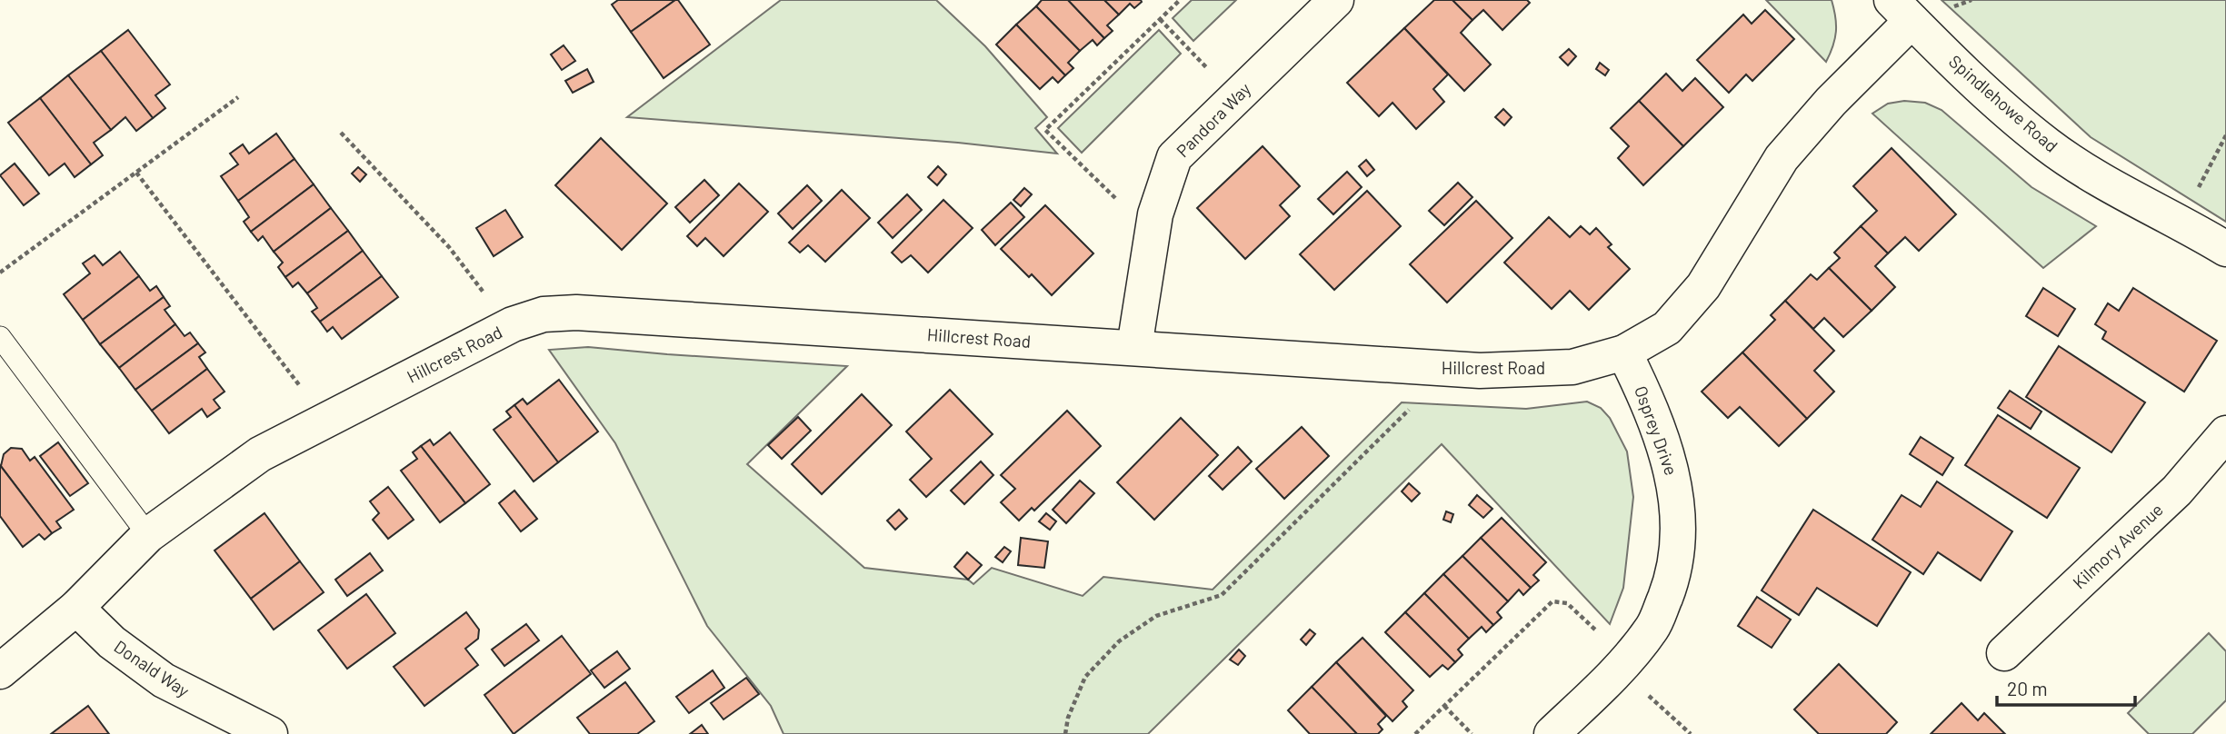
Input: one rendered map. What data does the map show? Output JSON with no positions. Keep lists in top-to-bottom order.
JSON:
{
  "streets": {
    "street": [
      "Spindlehowe Road",
      "Pandora Way",
      "Hillcrest Road",
      "Osprey Drive",
      "Kilmory Avenue",
      "Donald Way"
    ]
  },
  "crossings": [
    ["Spindlehowe Road", "Hillcrest Road"],
    ["Pandora Way", "Hillcrest Road"],
    ["Hillcrest Road", "Osprey Drive"],
    ["Hillcrest Road", "Donald Way"]
  ],
  "scale_bar": "20 m"
}
